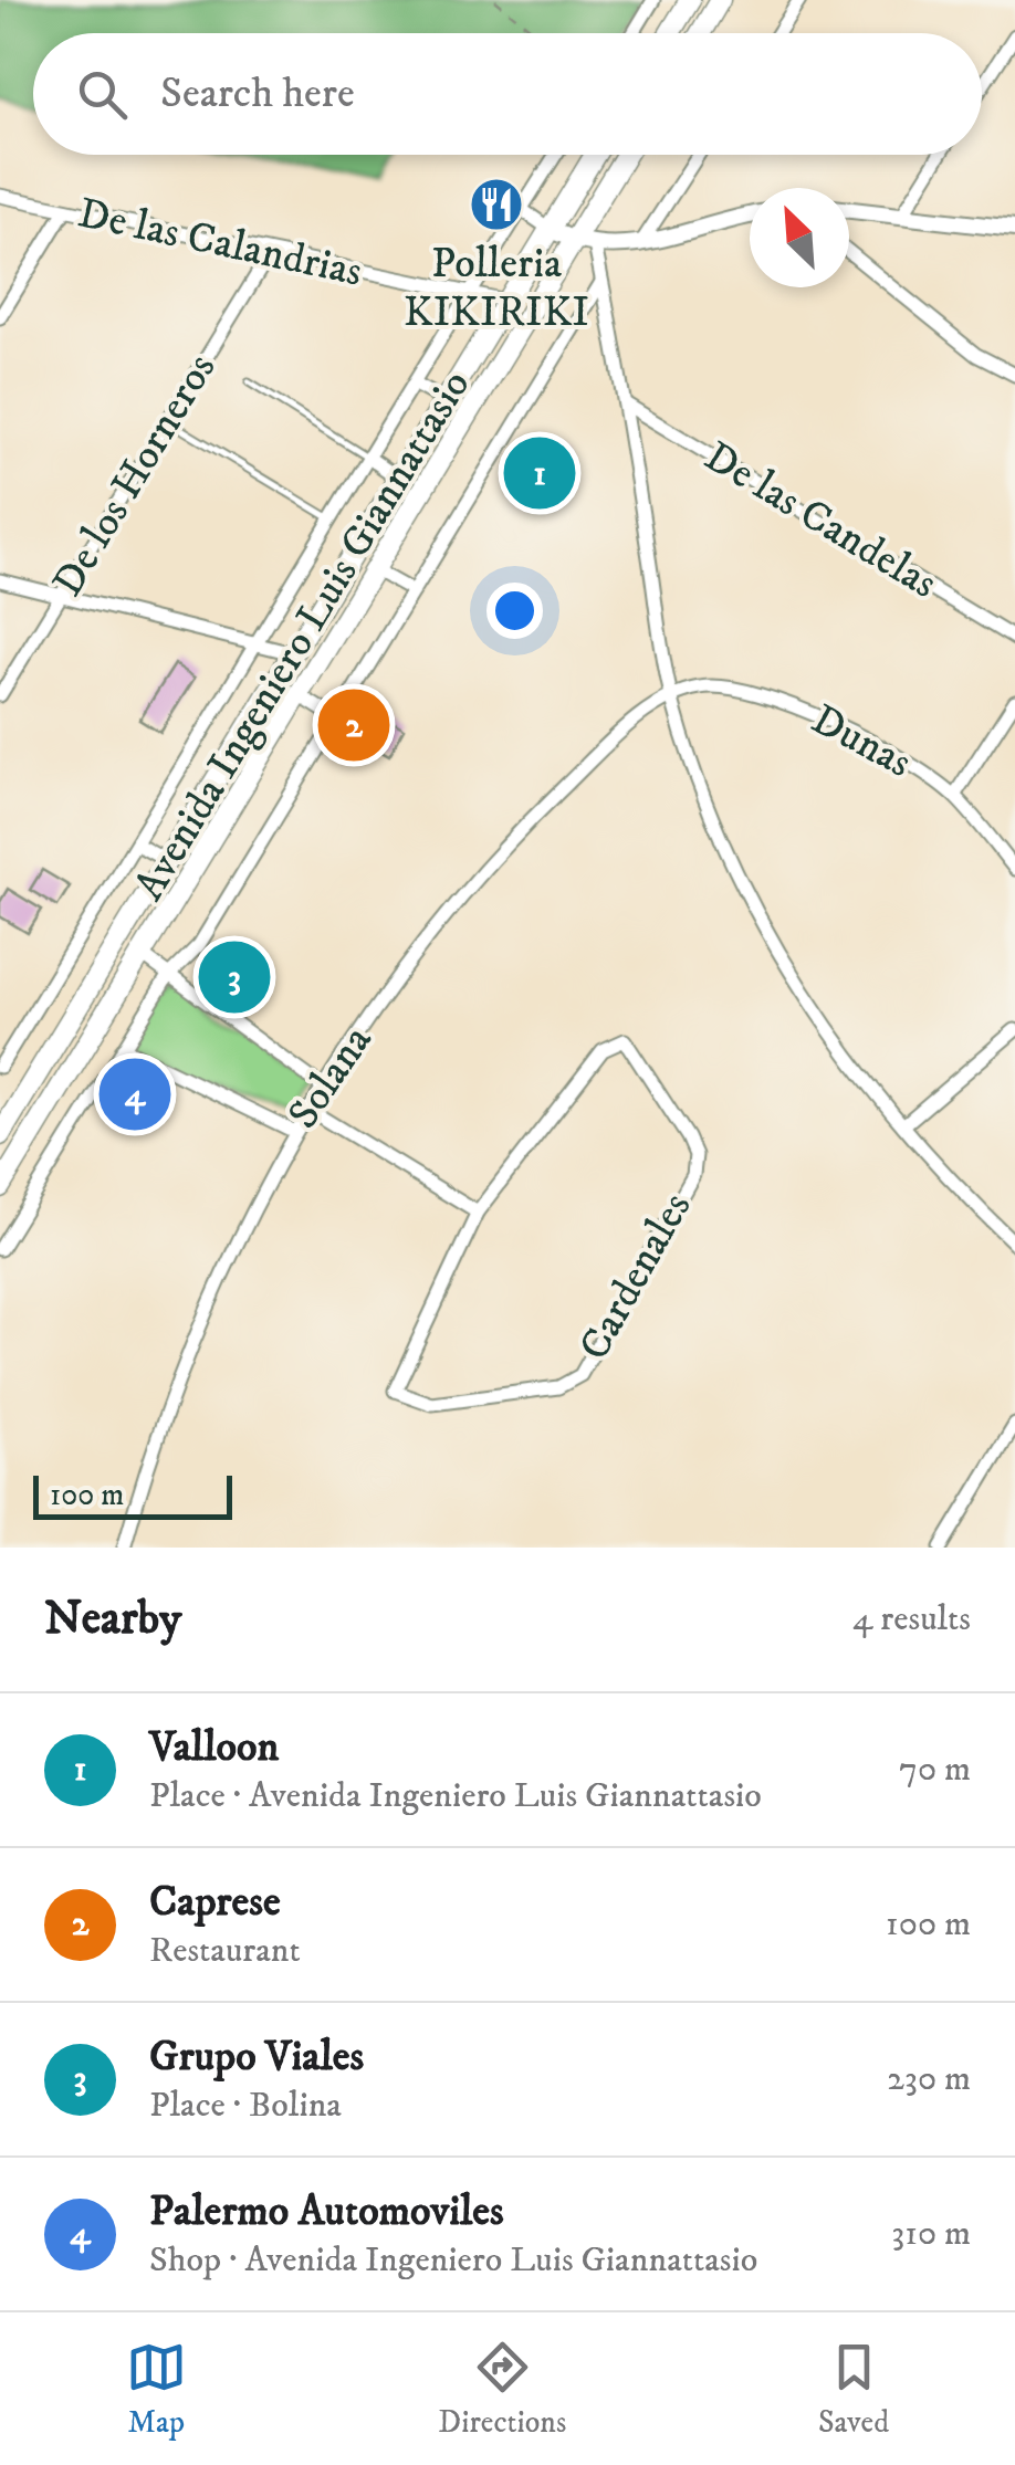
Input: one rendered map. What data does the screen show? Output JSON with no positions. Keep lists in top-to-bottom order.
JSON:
{
  "streets": {
    "main road": ["Avenida Ingeniero Luis Giannattasio"],
    "street": [
      "De las Calandrias",
      "De los Horneros",
      "De las Candelas",
      "Dunas",
      "Solana",
      "Cardenales"
    ]
  },
  "crossings": [
    ["De las Calandrias", "De los Horneros"],
    ["De las Calandrias", "Avenida Ingeniero Luis Giannattasio"],
    ["Dunas", "Solana"]
  ],
  "places": {
    "restaurant": ["Polleria KIKIRIKI"]
  },
  "scale_bar": "100 m",
  "north": "top left",
  "page": {
    "search": "Search here",
    "pins": [
      "1",
      "2",
      "3",
      "4"
    ],
    "scale": "100 m",
    "heading": ["Nearby", "4 results"],
    "list": [
      {
        "mark": "1",
        "name": "Valloon",
        "note": "Place · Avenida Ingeniero Luis Giannattasio",
        "value": "70 m"
      },
      {
        "mark": "2",
        "name": "Caprese",
        "note": "Restaurant",
        "value": "100 m"
      },
      {
        "mark": "3",
        "name": "Grupo Viales",
        "note": "Place · Bolina",
        "value": "230 m"
      },
      {
        "mark": "4",
        "name": "Palermo Automoviles",
        "note": "Shop · Avenida Ingeniero Luis Giannattasio",
        "value": "310 m"
      }
    ],
    "nav": ["Map", "Directions", "Saved"]
  }
}
